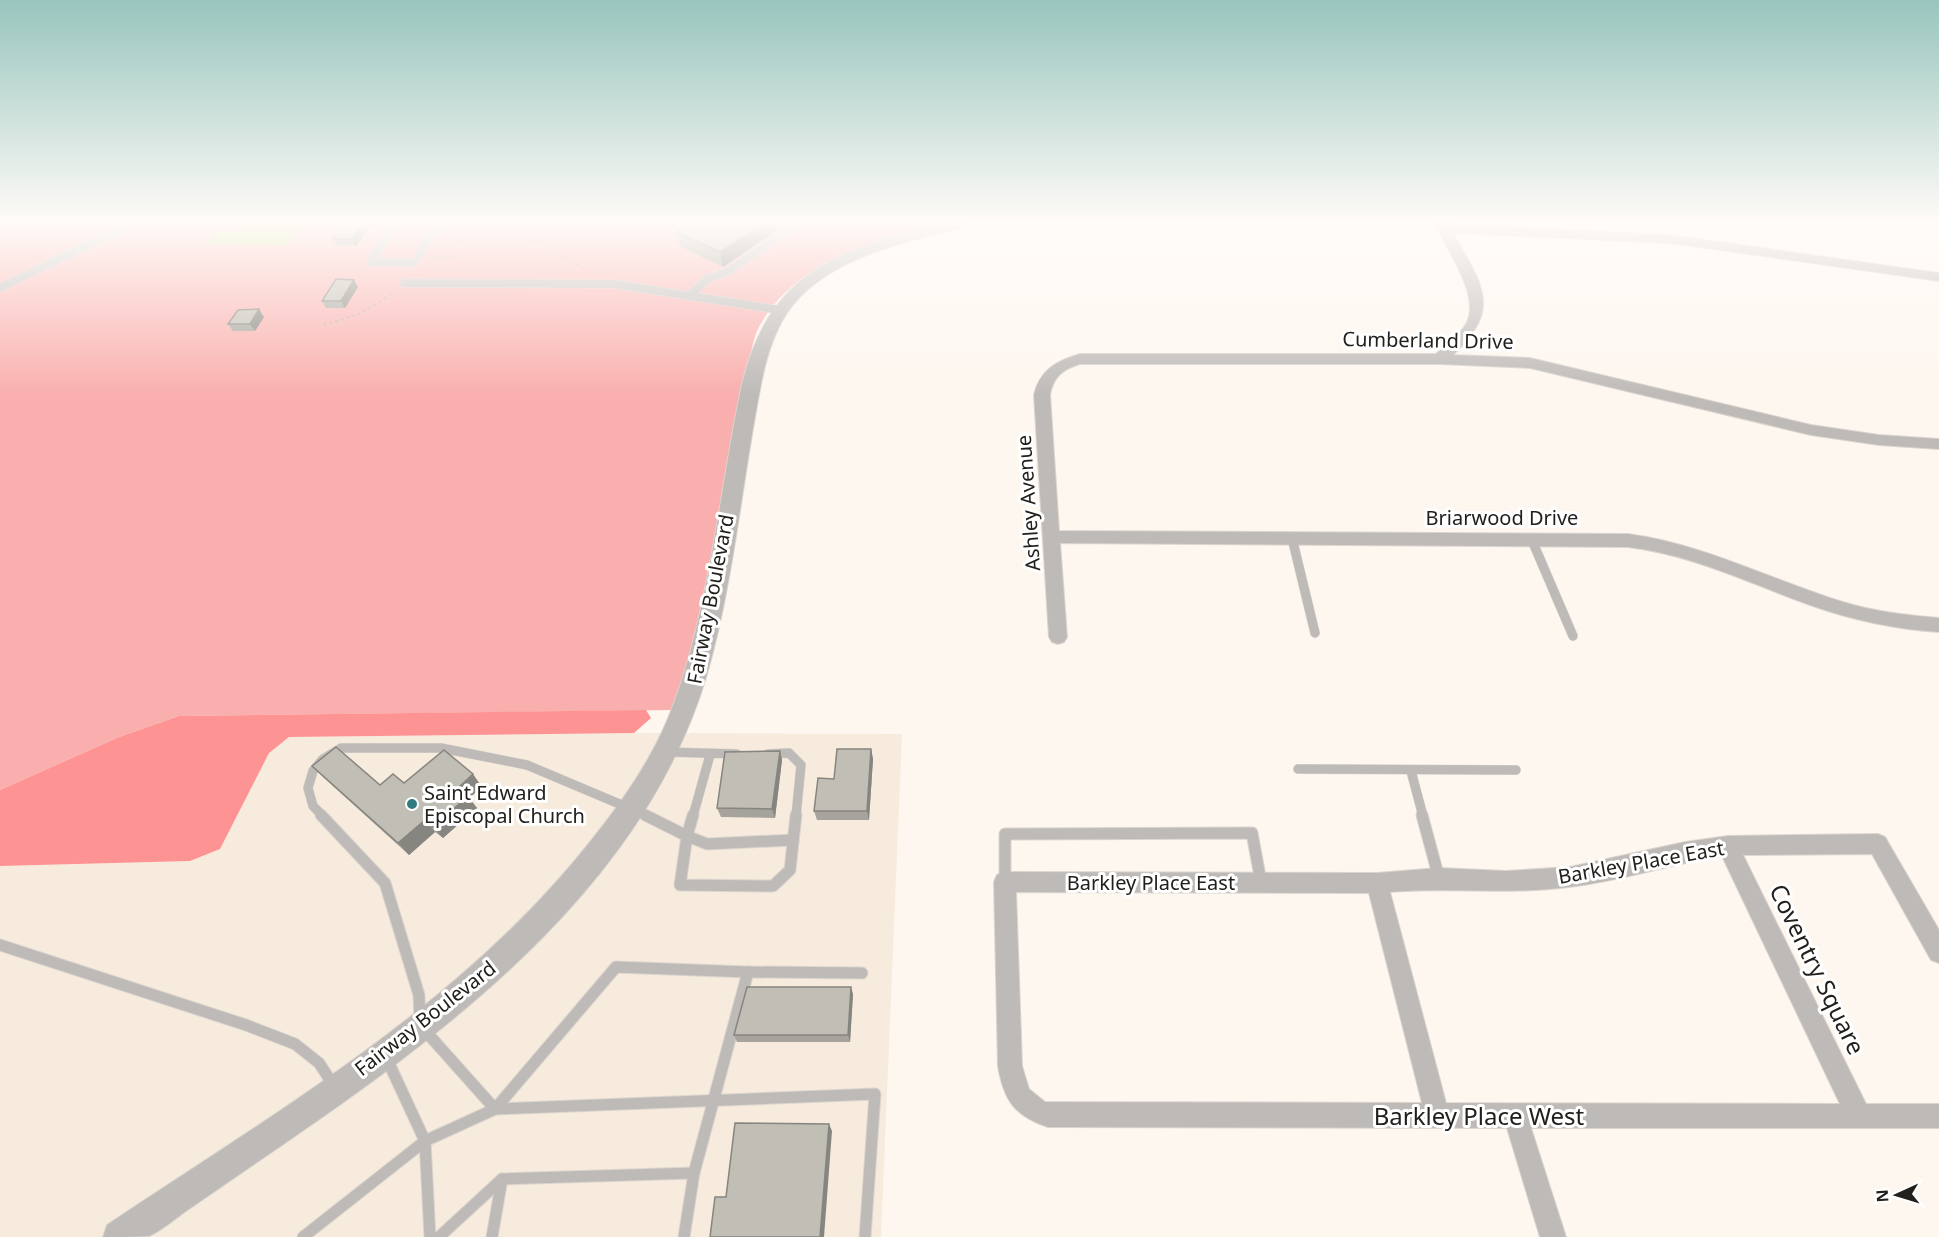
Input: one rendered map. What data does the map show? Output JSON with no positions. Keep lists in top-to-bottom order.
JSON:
{
  "streets": {
    "street": [
      "Cumberland Drive",
      "Ashley Avenue",
      "Briarwood Drive",
      "Fairway Boulevard",
      "Barkley Place East",
      "Coventry Square",
      "Barkley Place West"
    ]
  },
  "crossings": [
    ["Cumberland Drive", "Ashley Avenue"],
    ["Ashley Avenue", "Briarwood Drive"],
    ["Barkley Place East", "Coventry Square"],
    ["Barkley Place East", "Barkley Place West"],
    ["Coventry Square", "Barkley Place West"]
  ],
  "places": ["Saint Edward Episcopal Church"],
  "north": "left"
}
